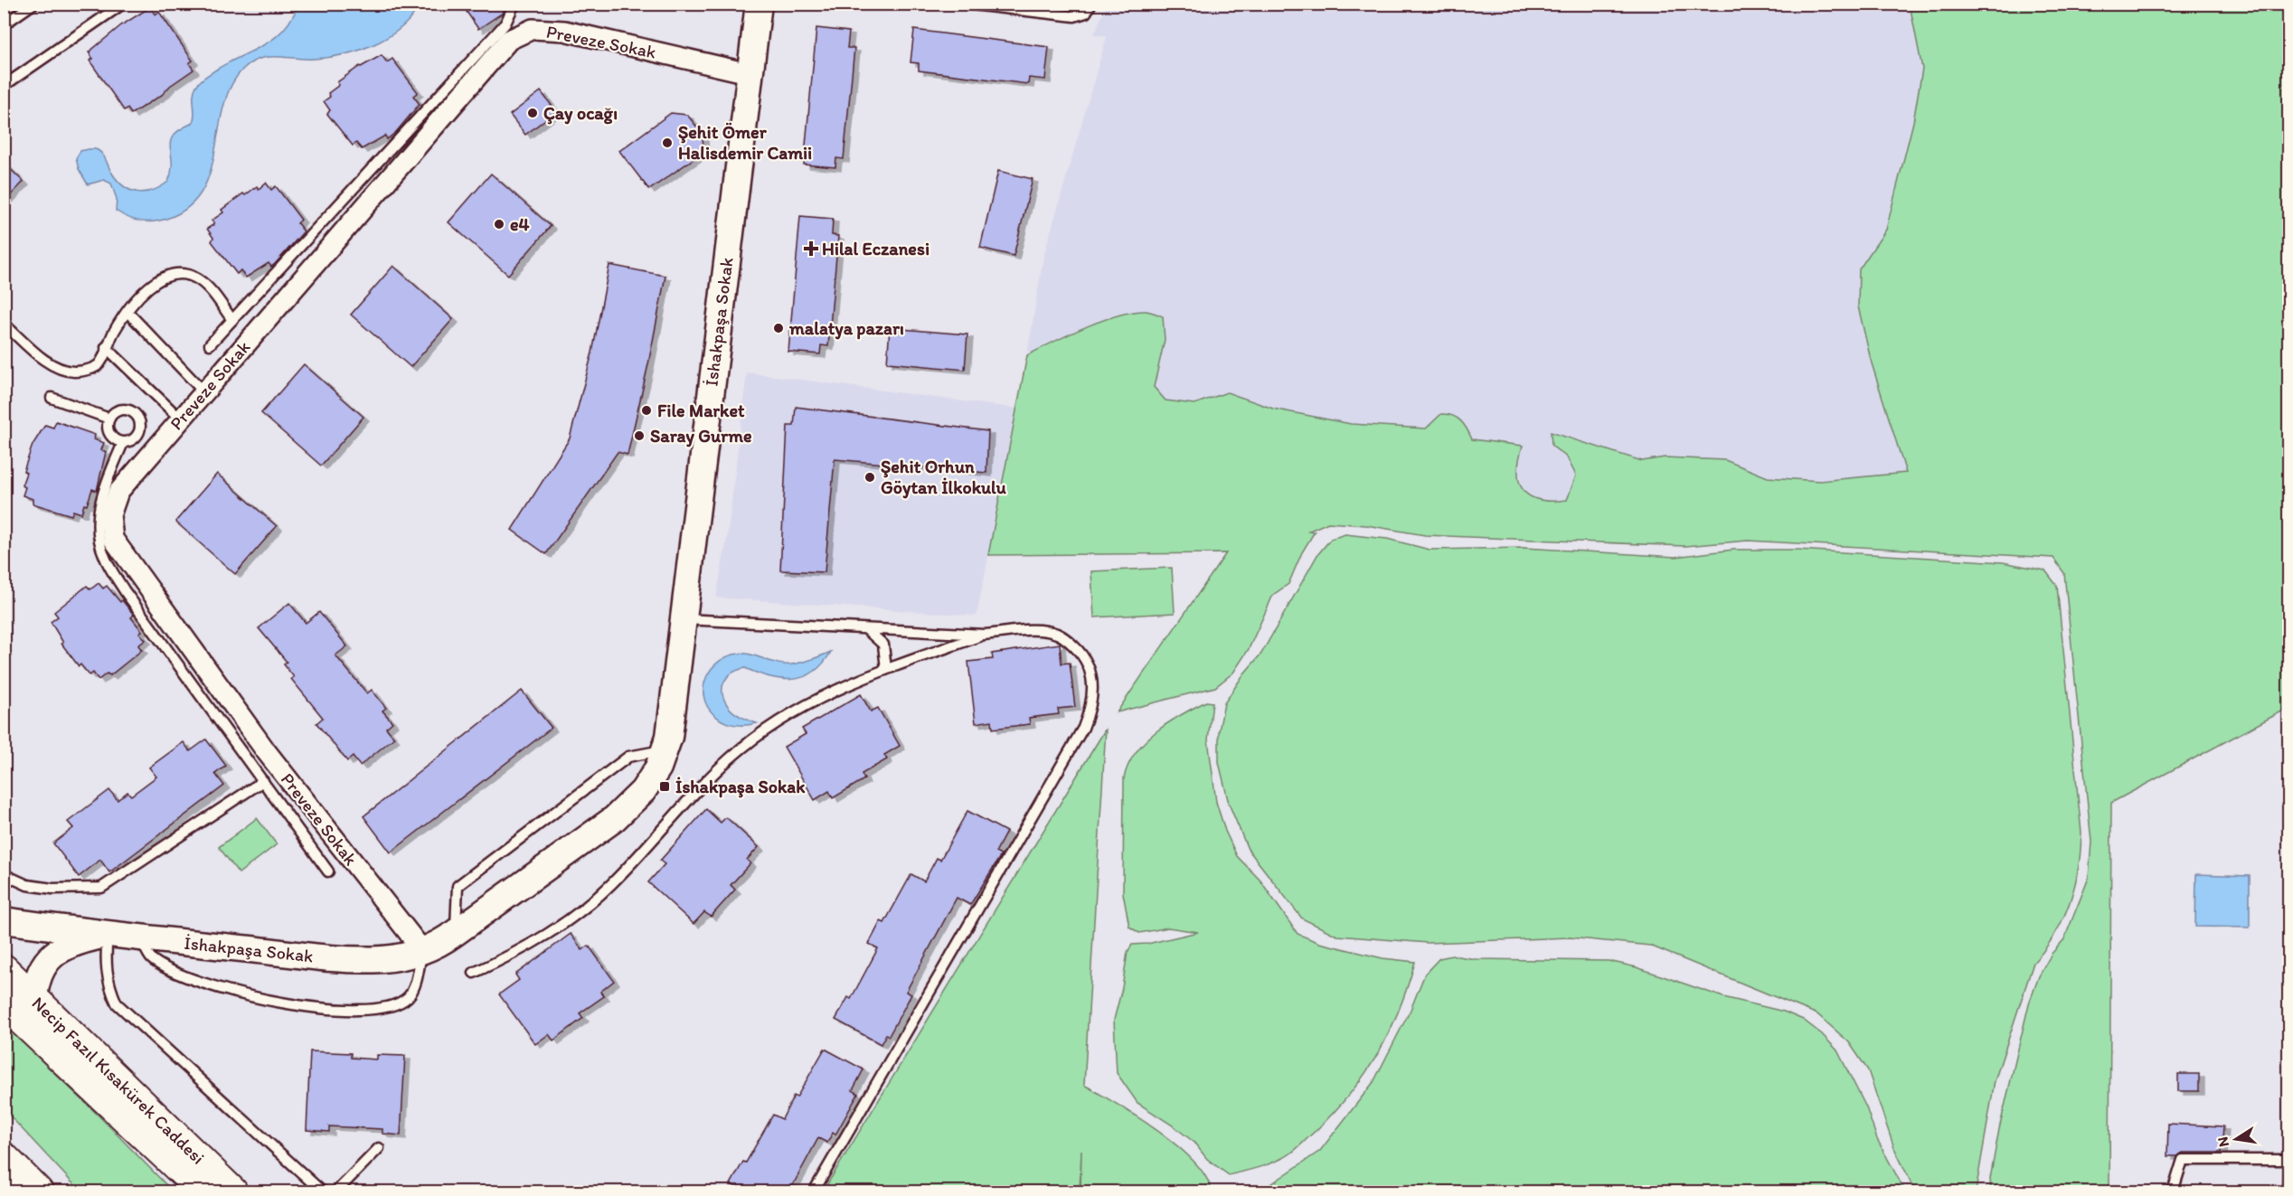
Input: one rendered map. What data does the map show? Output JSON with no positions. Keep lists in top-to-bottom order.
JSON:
{
  "streets": {
    "main road": ["Necip Fazıl Kısakürek Caddesi"],
    "street": ["Preveze Sokak", "İshakpaşa Sokak"]
  },
  "crossings": [
    ["Preveze Sokak", "İshakpaşa Sokak"]
  ],
  "places": {
    "other": [
      "Çay ocağı",
      "Şehit Ömer Halisdemir Camii",
      "e4",
      "malatya pazarı",
      "File Market",
      "Saray Gurme",
      "Şehit Orhun Göytan İlkokulu"
    ],
    "health": ["Hilal Eczanesi"],
    "transit": ["İshakpaşa Sokak"]
  },
  "north": "left"
}
